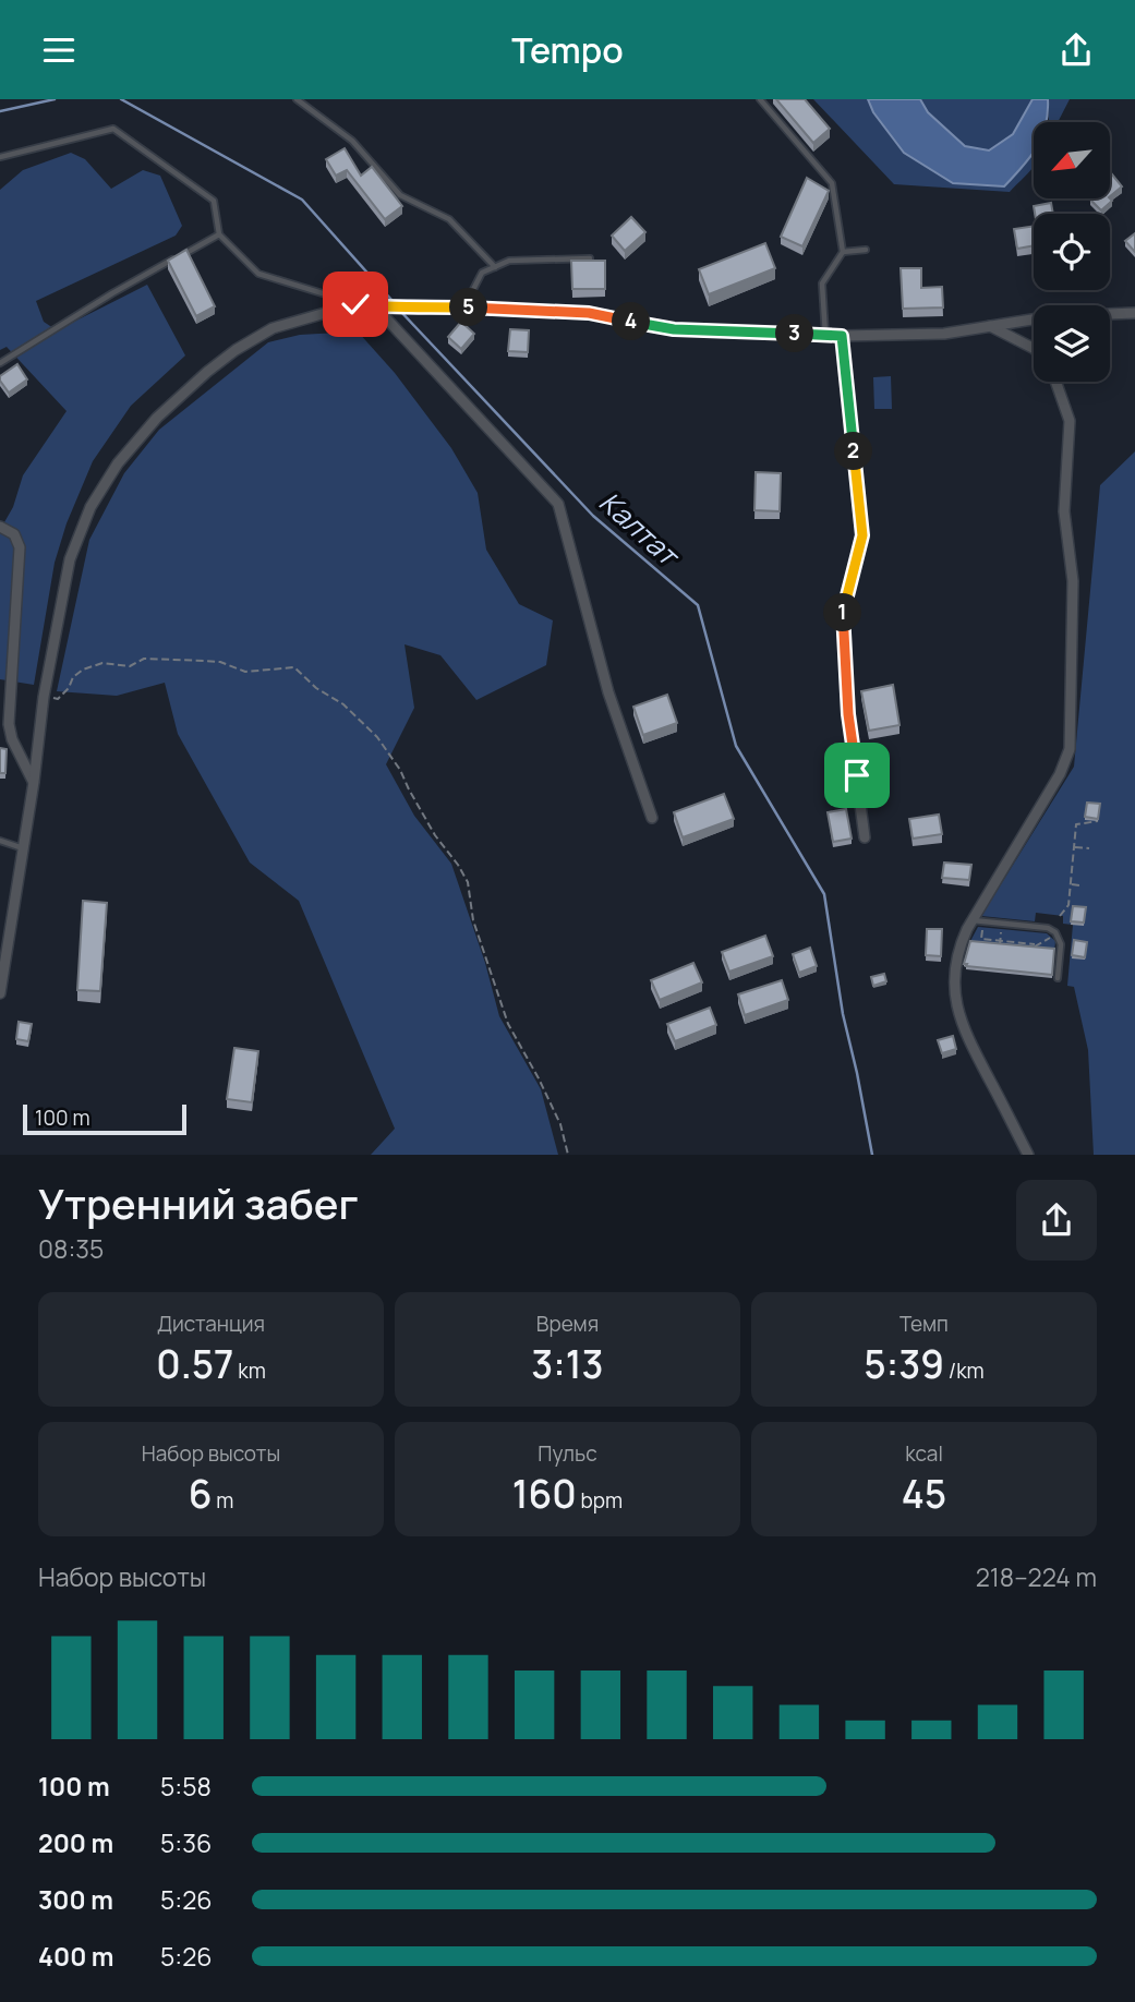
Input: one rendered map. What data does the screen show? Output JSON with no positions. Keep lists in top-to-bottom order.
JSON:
{
  "water": ["Калтат"],
  "scale_bar": "100 m",
  "north": "bottom left",
  "page": {
    "header": "Tempo",
    "pins": [
      "5",
      "4",
      "3",
      "2",
      "1"
    ],
    "scale": "100 m",
    "heading": ["Утренний забег", "08:35"],
    "stats": [
      ["Дистанция", "0.57 km"],
      ["Время", "3:13"],
      ["Темп", "5:39 /km"],
      ["Набор высоты", "6 m"],
      ["Пульс", "160 bpm"],
      ["kcal", "45"]
    ],
    "chart": ["Набор высоты", "218–224 m"],
    "list": [
      {
        "name": "100 m",
        "note": "5:58"
      },
      {
        "name": "200 m",
        "note": "5:36"
      },
      {
        "name": "300 m",
        "note": "5:26"
      },
      {
        "name": "400 m",
        "note": "5:26"
      }
    ]
  }
}
